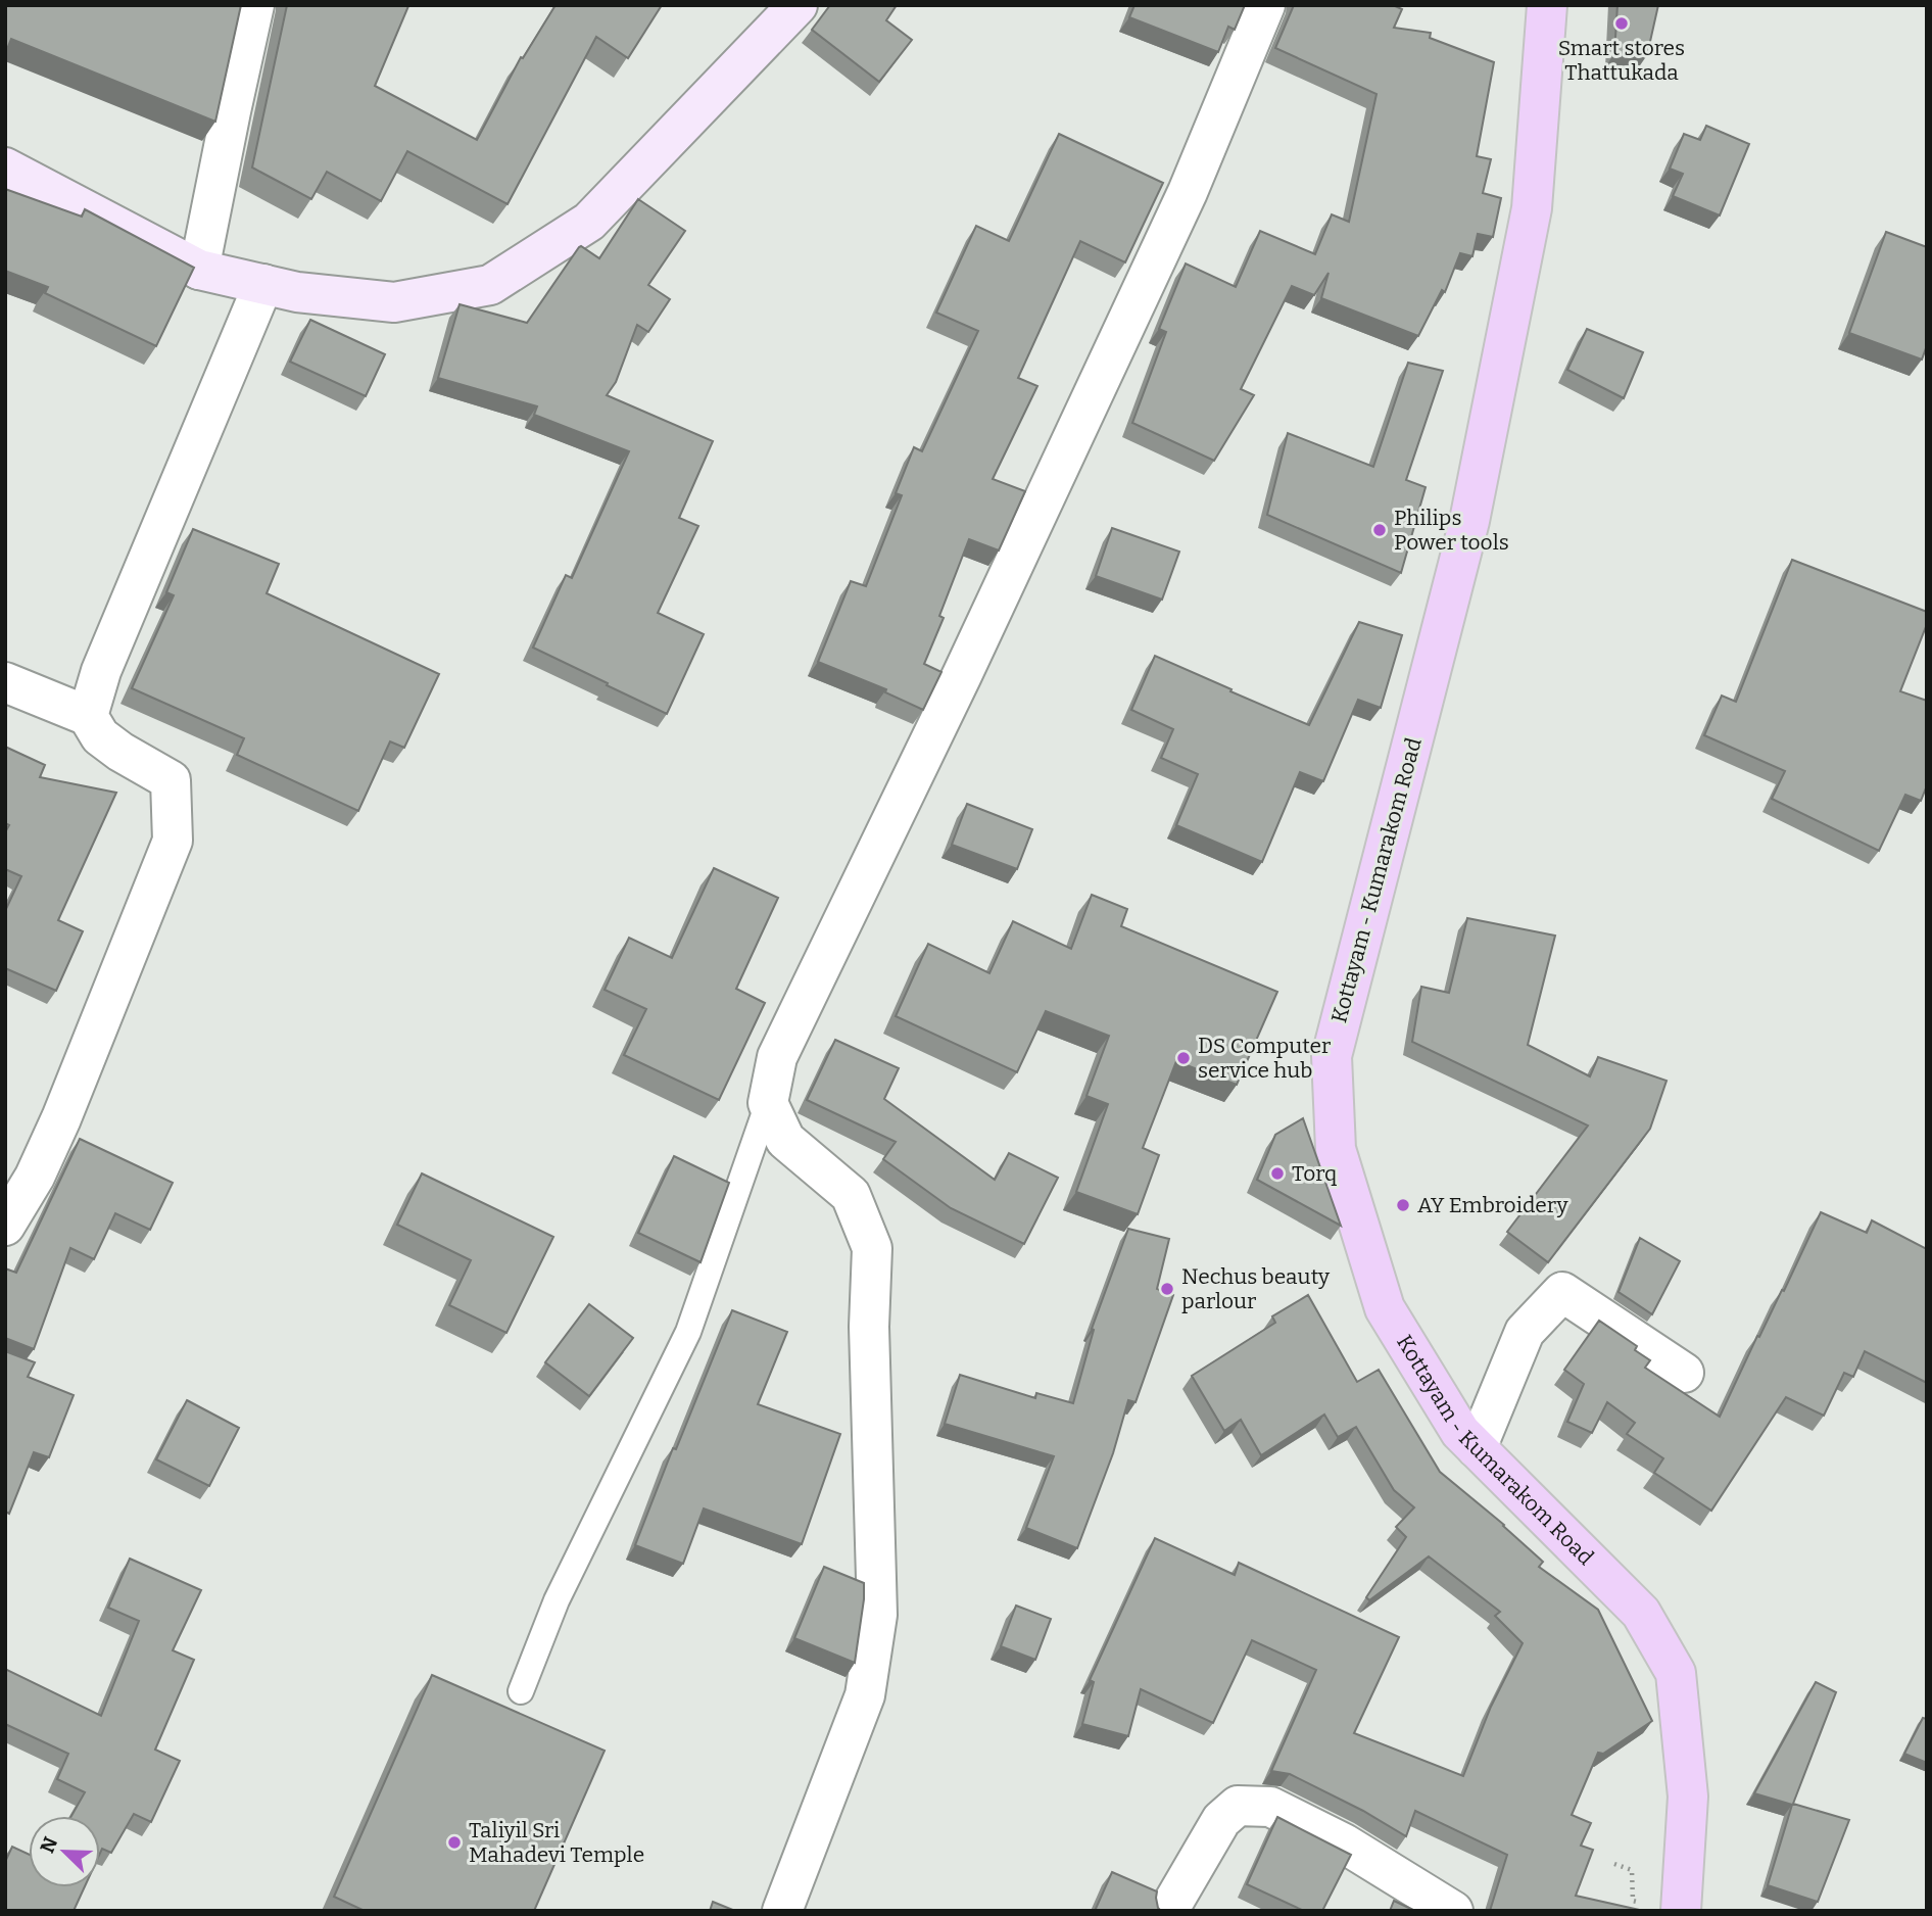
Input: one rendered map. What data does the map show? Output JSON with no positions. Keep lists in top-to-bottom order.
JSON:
{
  "streets": {
    "main road": ["Kottayam - Kumarakom Road"]
  },
  "places": [
    "Smart stores Thattukada",
    "Philips Power tools",
    "DS Computer service hub",
    "Torq",
    "AY Embroidery",
    "Nechus beauty parlour",
    "Taliyil Sri Mahadevi Temple"
  ],
  "north": "top left"
}
